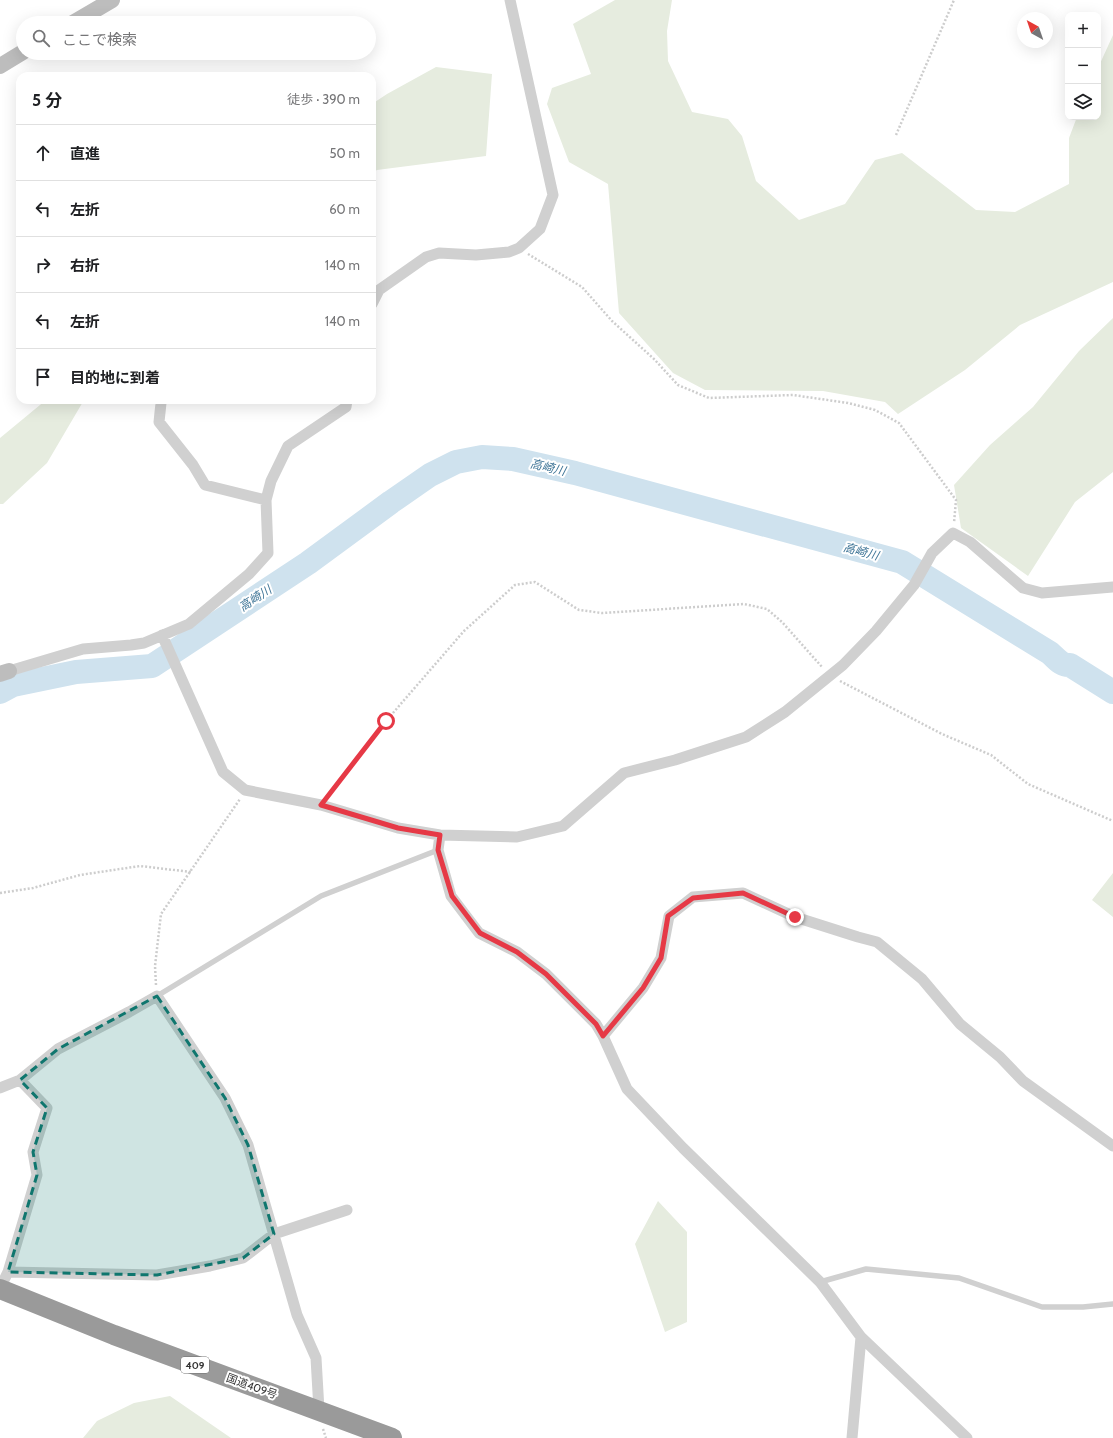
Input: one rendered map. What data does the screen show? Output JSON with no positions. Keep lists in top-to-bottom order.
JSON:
{
  "streets": {
    "highway": ["409", "国道409号"]
  },
  "water": ["高崎川"],
  "north": "top left",
  "page": {
    "map_buttons": ["+", "−"],
    "search": "ここで検索",
    "heading": ["5 分", "徒歩 · 390 m"],
    "list": [
      ["直進", "50 m"],
      ["左折", "60 m"],
      ["右折", "140 m"],
      ["左折", "140 m"],
      "目的地に到着"
    ]
  }
}
